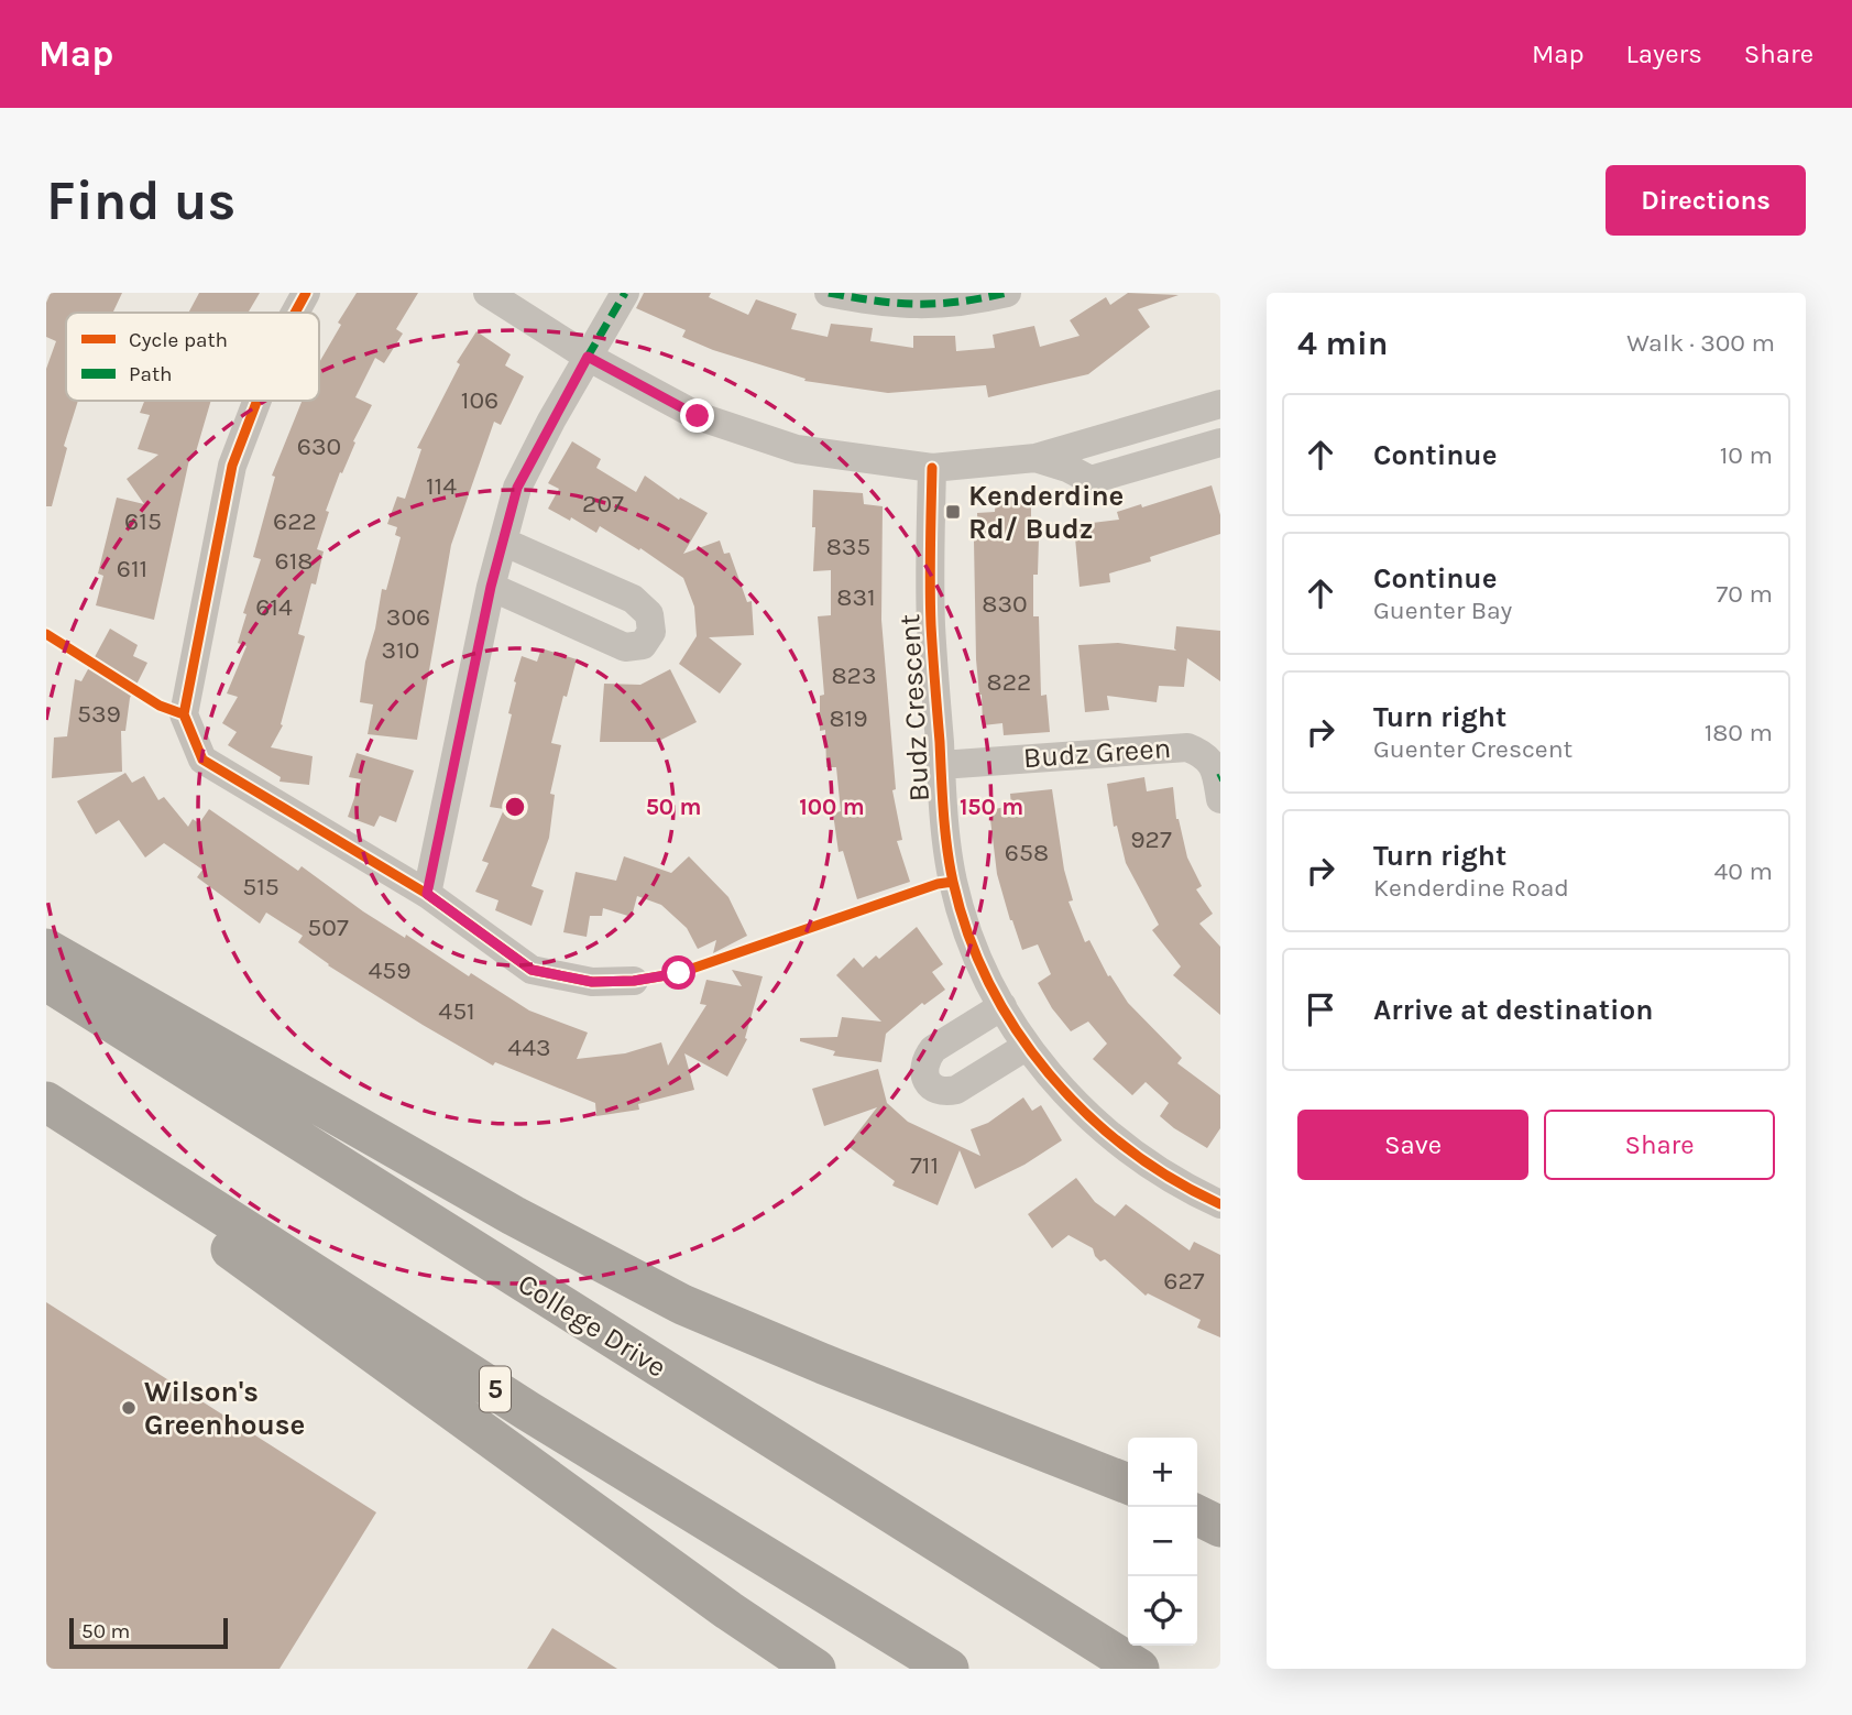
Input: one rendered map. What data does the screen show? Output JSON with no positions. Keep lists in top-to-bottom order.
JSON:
{
  "streets": {
    "highway": ["College Drive", "5"],
    "street": ["Budz Crescent", "Budz Green"]
  },
  "crossings": [
    ["Budz Crescent", "Budz Green"]
  ],
  "places": {
    "transit": ["Kenderdine Rd/ Budz"],
    "other": ["Wilson's Greenhouse"]
  },
  "house_numbers": [
    "106",
    "630",
    "114",
    "207",
    "615",
    "622",
    "835",
    "618",
    "611",
    "831",
    "830",
    "614",
    "306",
    "310",
    "823",
    "822",
    "539",
    "819",
    "927",
    "658",
    "515",
    "507",
    "459",
    "451",
    "443",
    "711",
    "627"
  ],
  "legend": ["Cycle path", "Path"],
  "scale_bar": "50 m",
  "page": {
    "header": "Map",
    "nav": ["Map", "Layers", "Share"],
    "buttons": [
      "Directions",
      ["Save", "Share"]
    ],
    "title": "Find us",
    "heading": ["4 min", "Walk · 300 m"],
    "list": [
      ["Continue", "10 m"],
      ["Continue", "Guenter Bay", "70 m"],
      ["Turn right", "Guenter Crescent", "180 m"],
      ["Turn right", "Kenderdine Road", "40 m"],
      "Arrive at destination"
    ],
    "map_buttons": ["+", "−"],
    "scale": "50 m"
  },
  "rings": ["50 m", "100 m", "150 m"]
}
